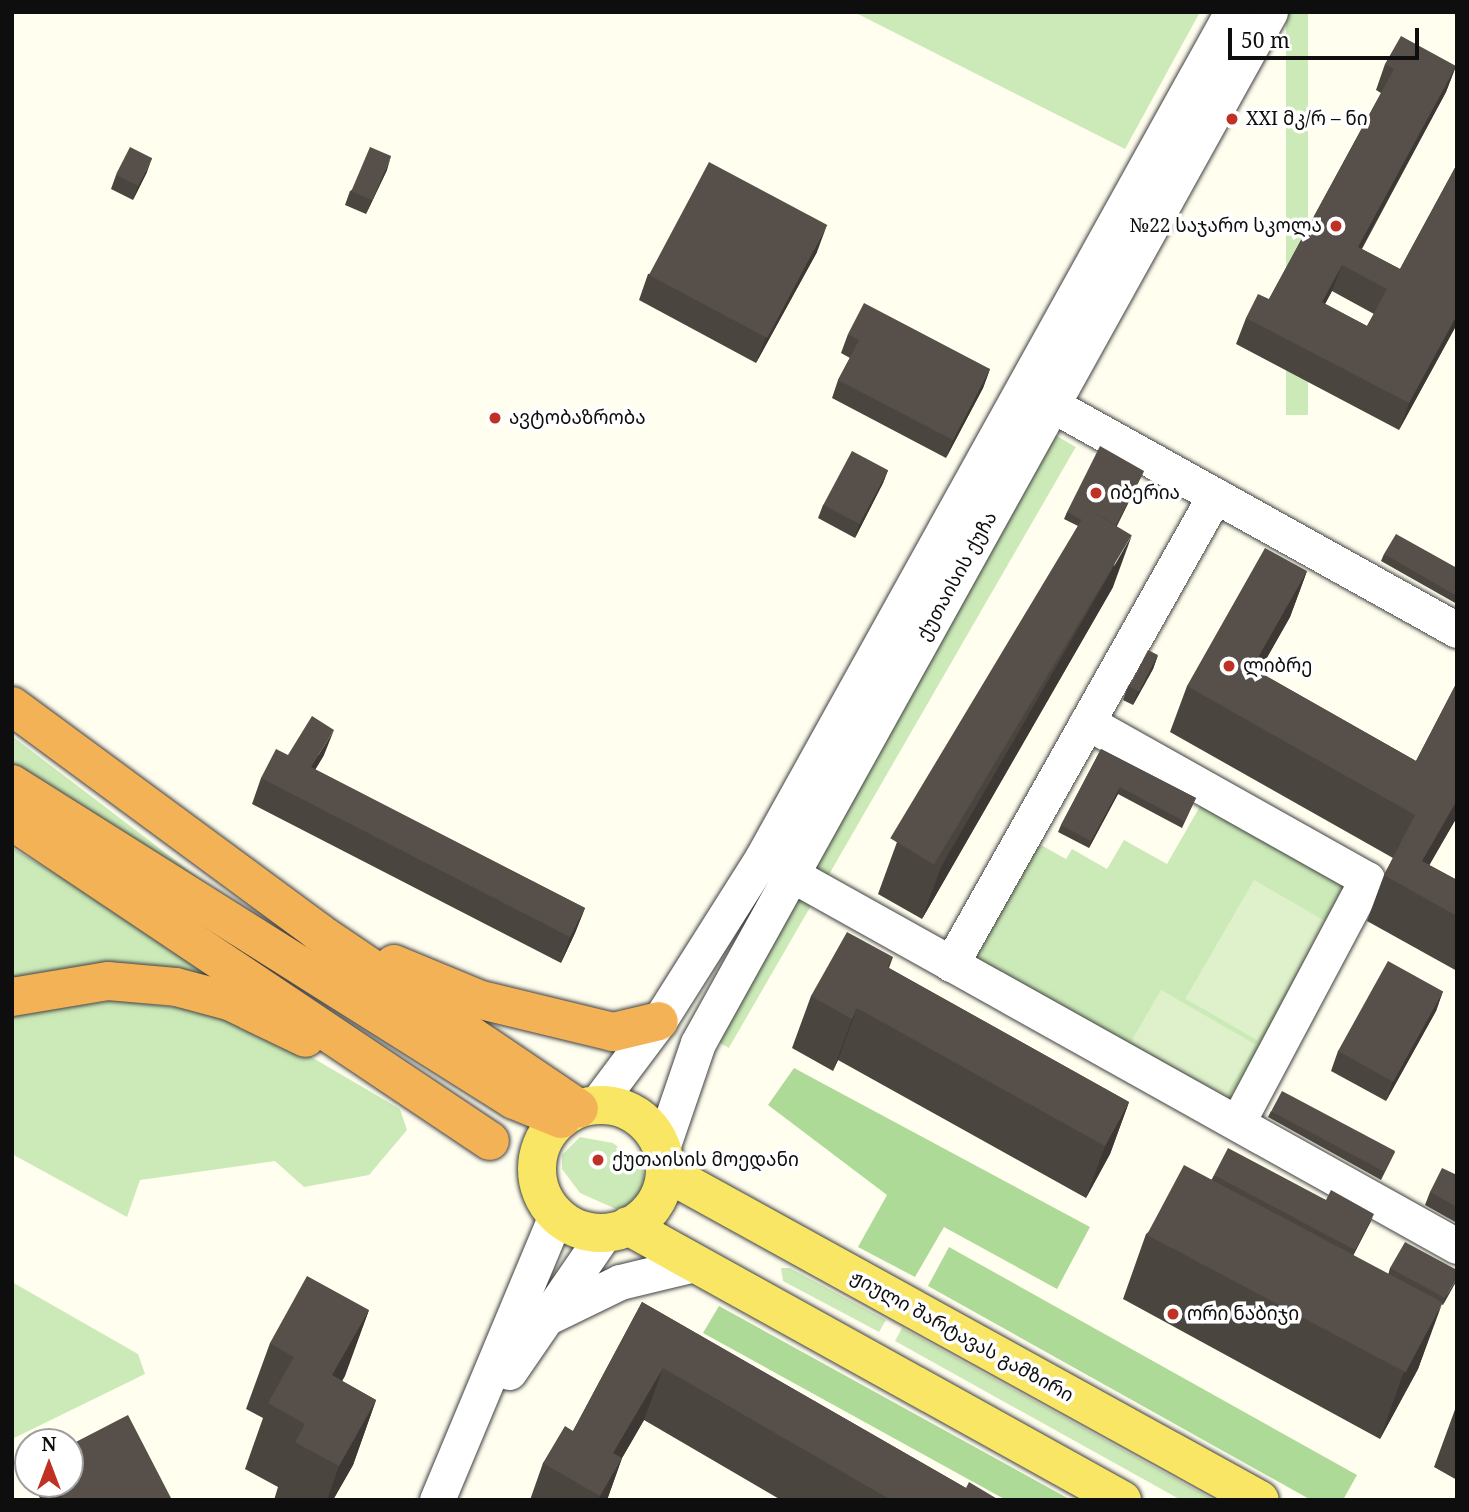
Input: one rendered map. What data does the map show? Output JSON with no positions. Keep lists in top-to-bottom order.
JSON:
{
  "streets": {
    "main road": ["ჟიული შარტავას გამზირი"],
    "street": ["ქუთაისის ქუჩა"]
  },
  "crossings": [
    ["ქუთაისის ქუჩა", "ჟიული შარტავას გამზირი"]
  ],
  "places": [
    "XXI მკ/რ – ნი",
    "№22 საჯარო სკოლა",
    "ავტობაზრობა",
    "იბერია",
    "ლიბრე",
    "ქუთაისის მოედანი",
    "ორი ნაბიჯი"
  ],
  "scale_bar": "50 m",
  "north": "top"
}
